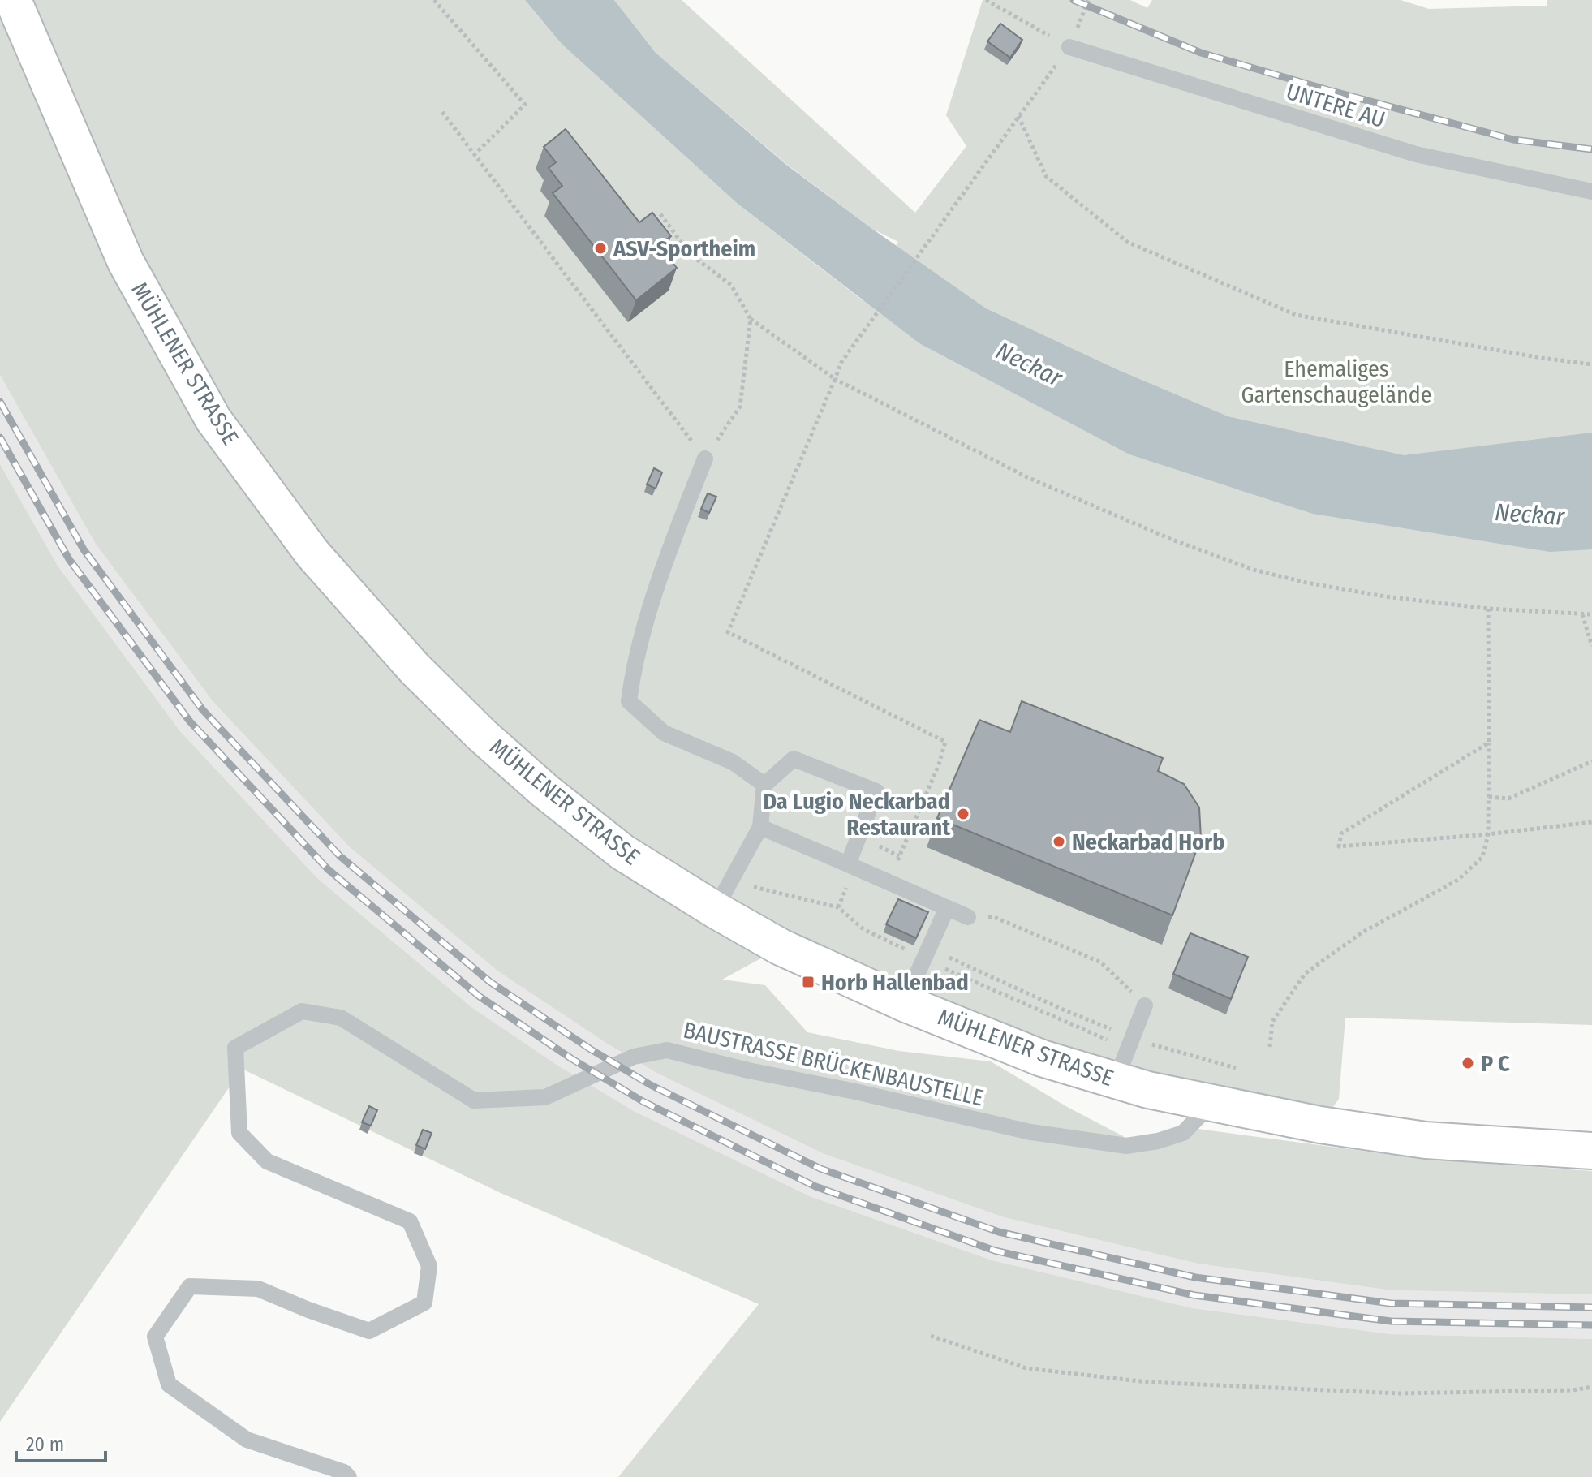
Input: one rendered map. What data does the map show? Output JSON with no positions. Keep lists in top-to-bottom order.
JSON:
{
  "streets": {
    "main road": ["MÜHLENER STRASSE"],
    "lane": ["UNTERE AU", "BAUSTRASSE BRÜCKENBAUSTELLE"]
  },
  "crossings": [
    ["MÜHLENER STRASSE", "BAUSTRASSE BRÜCKENBAUSTELLE"]
  ],
  "water": ["Neckar"],
  "parks": ["Ehemaliges Gartenschaugelände"],
  "places": {
    "other": [
      "ASV-Sportheim",
      "Da Lugio Neckarbad Restaurant",
      "Neckarbad Horb",
      "P C"
    ],
    "transit": ["Horb Hallenbad"]
  },
  "scale_bar": "20 m"
}
